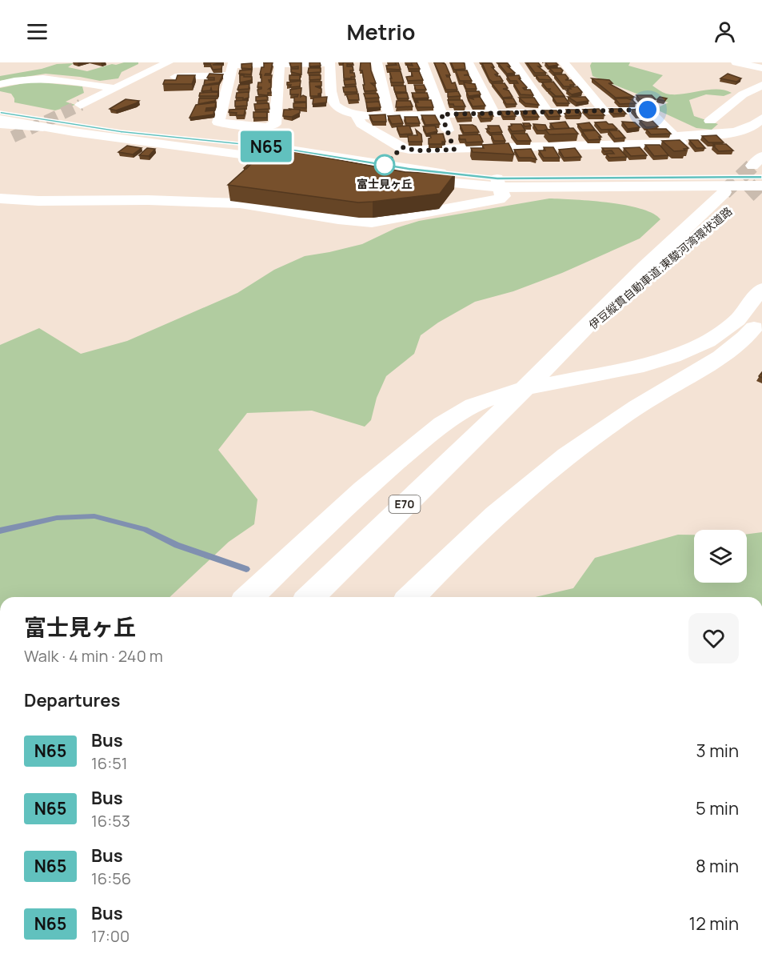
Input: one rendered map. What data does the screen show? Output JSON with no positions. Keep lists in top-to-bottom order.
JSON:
{
  "streets": {
    "main road": ["伊豆縦貫自動車道;東駿河湾環状道路", "E70"]
  },
  "places": ["富士見ヶ丘"],
  "lines": ["bus line N65"],
  "page": {
    "header": "Metrio",
    "on_map": "N65",
    "heading": [
      ["富士見ヶ丘", "Walk · 4 min · 240 m"],
      "Departures"
    ],
    "list": [
      {
        "mark": "N65",
        "name": "Bus",
        "note": "16:51",
        "value": "3 min"
      },
      {
        "mark": "N65",
        "name": "Bus",
        "note": "16:53",
        "value": "5 min"
      },
      {
        "mark": "N65",
        "name": "Bus",
        "note": "16:56",
        "value": "8 min"
      },
      {
        "mark": "N65",
        "name": "Bus",
        "note": "17:00",
        "value": "12 min"
      }
    ]
  }
}
